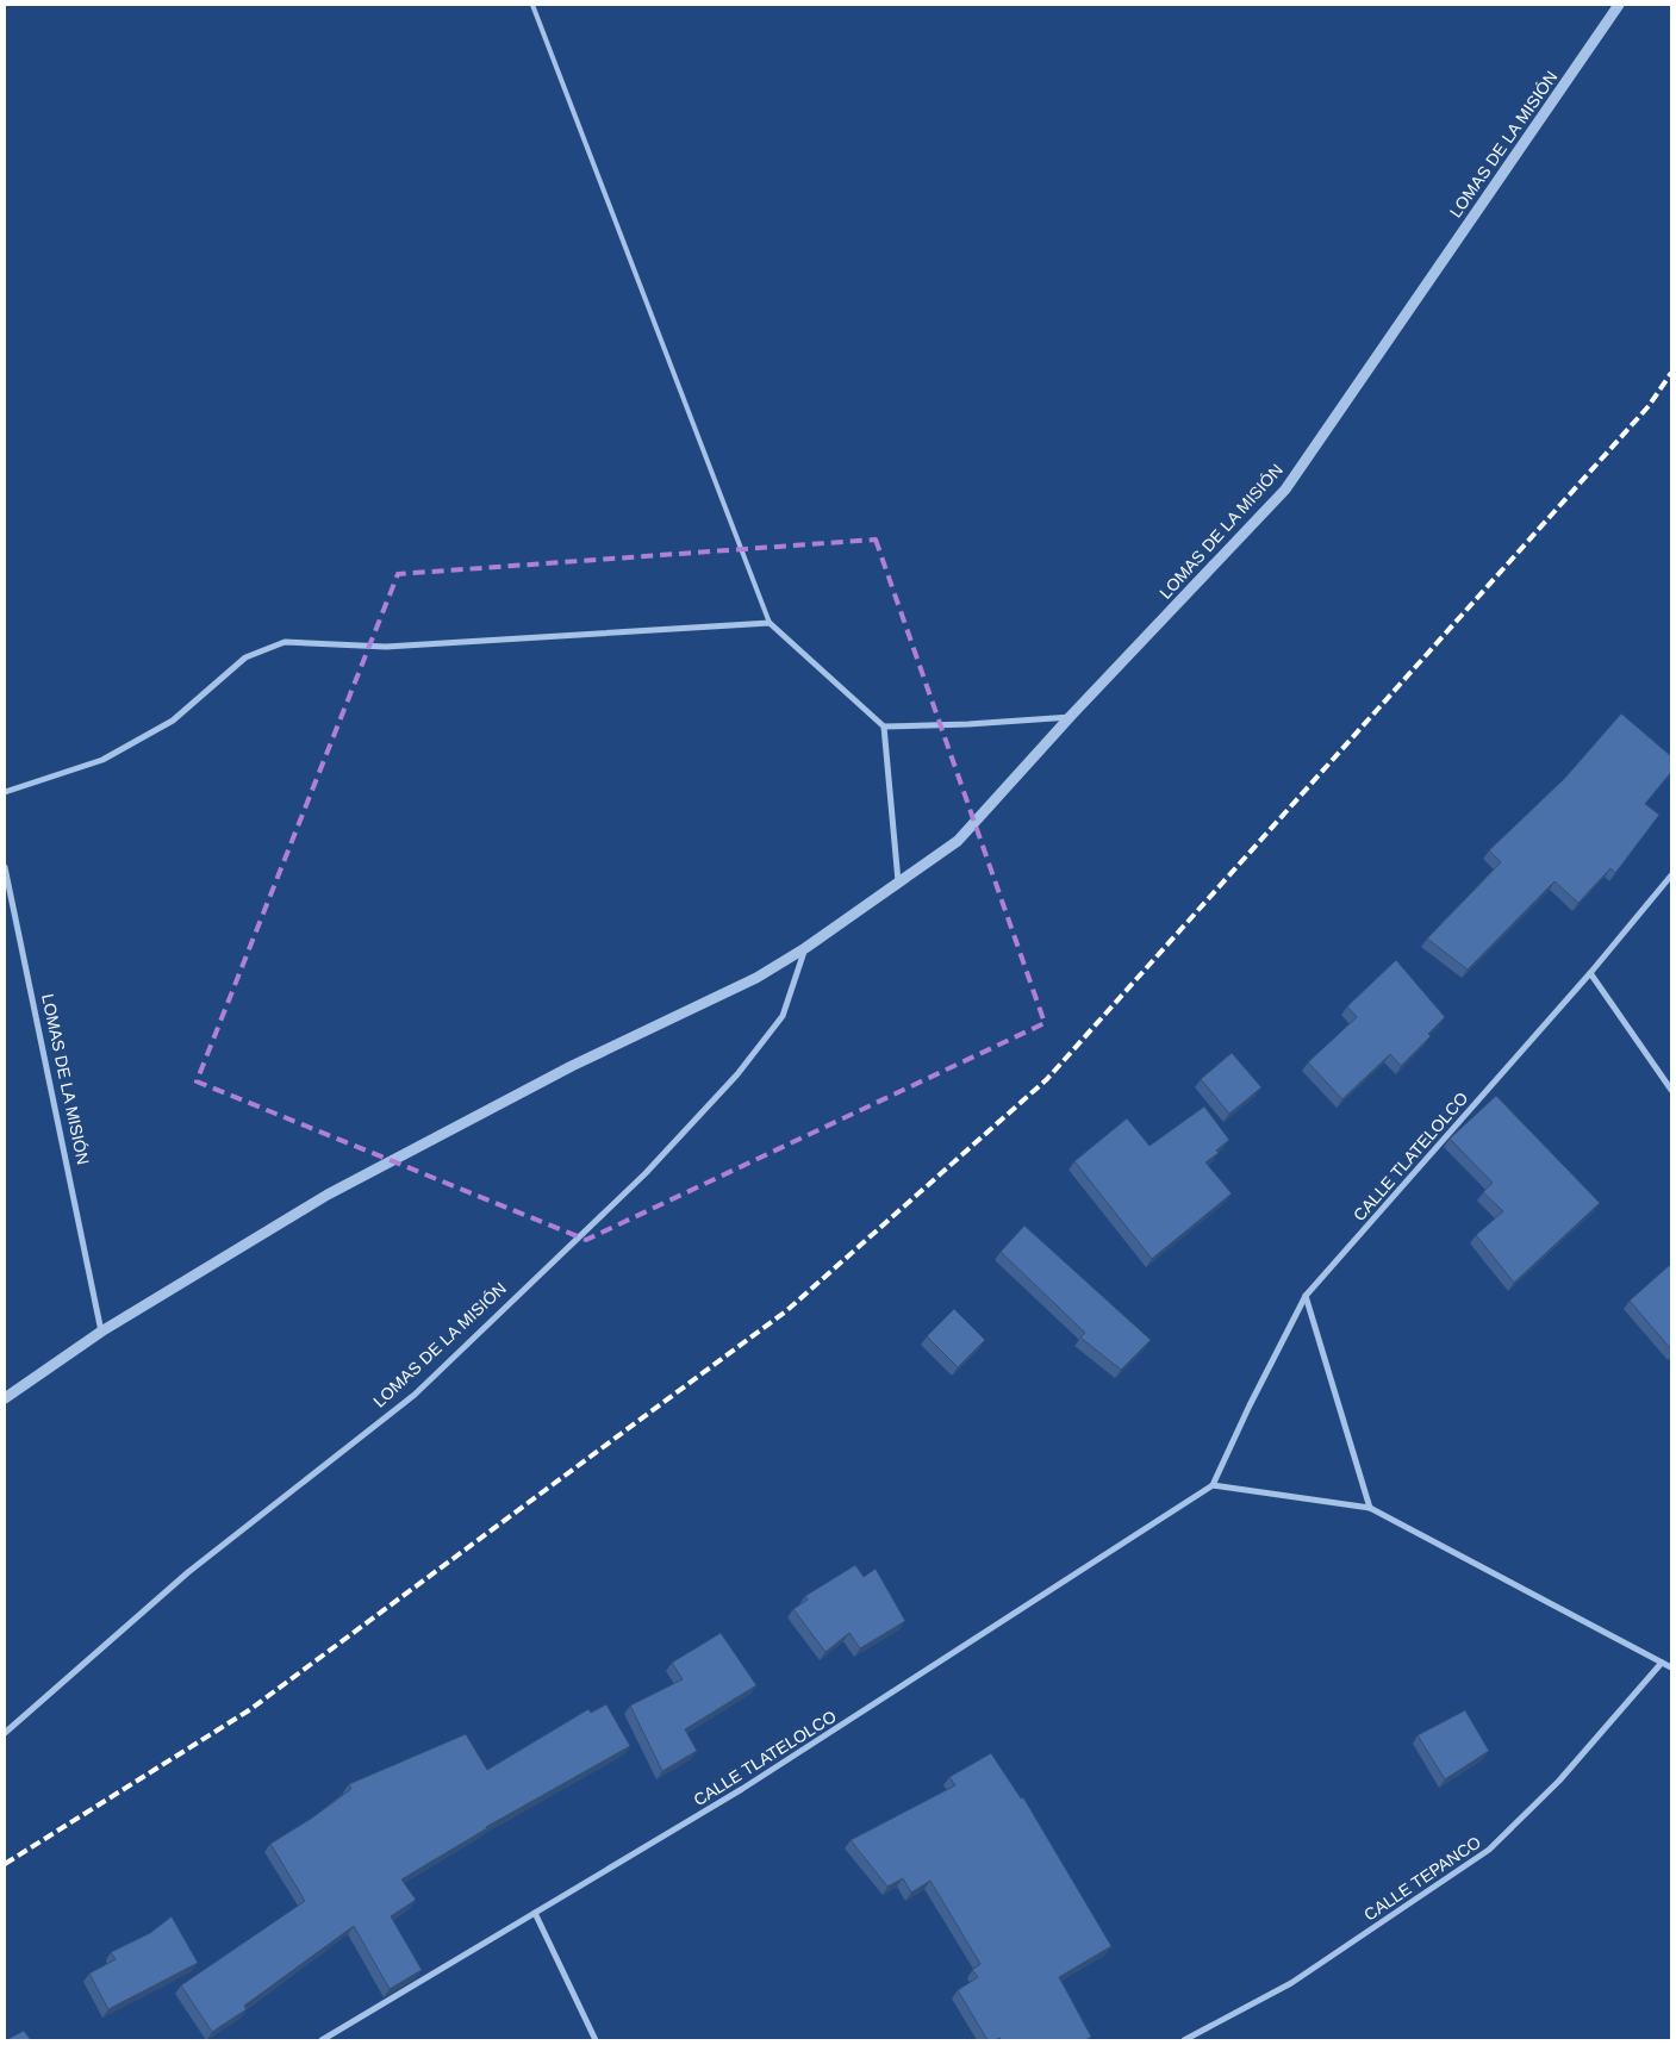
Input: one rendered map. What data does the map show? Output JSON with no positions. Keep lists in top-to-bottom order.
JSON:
{
  "streets": {
    "street": ["LOMAS DE LA MISIÓN", "CALLE TLATELOLCO", "CALLE TEPANCO"]
  }
}
